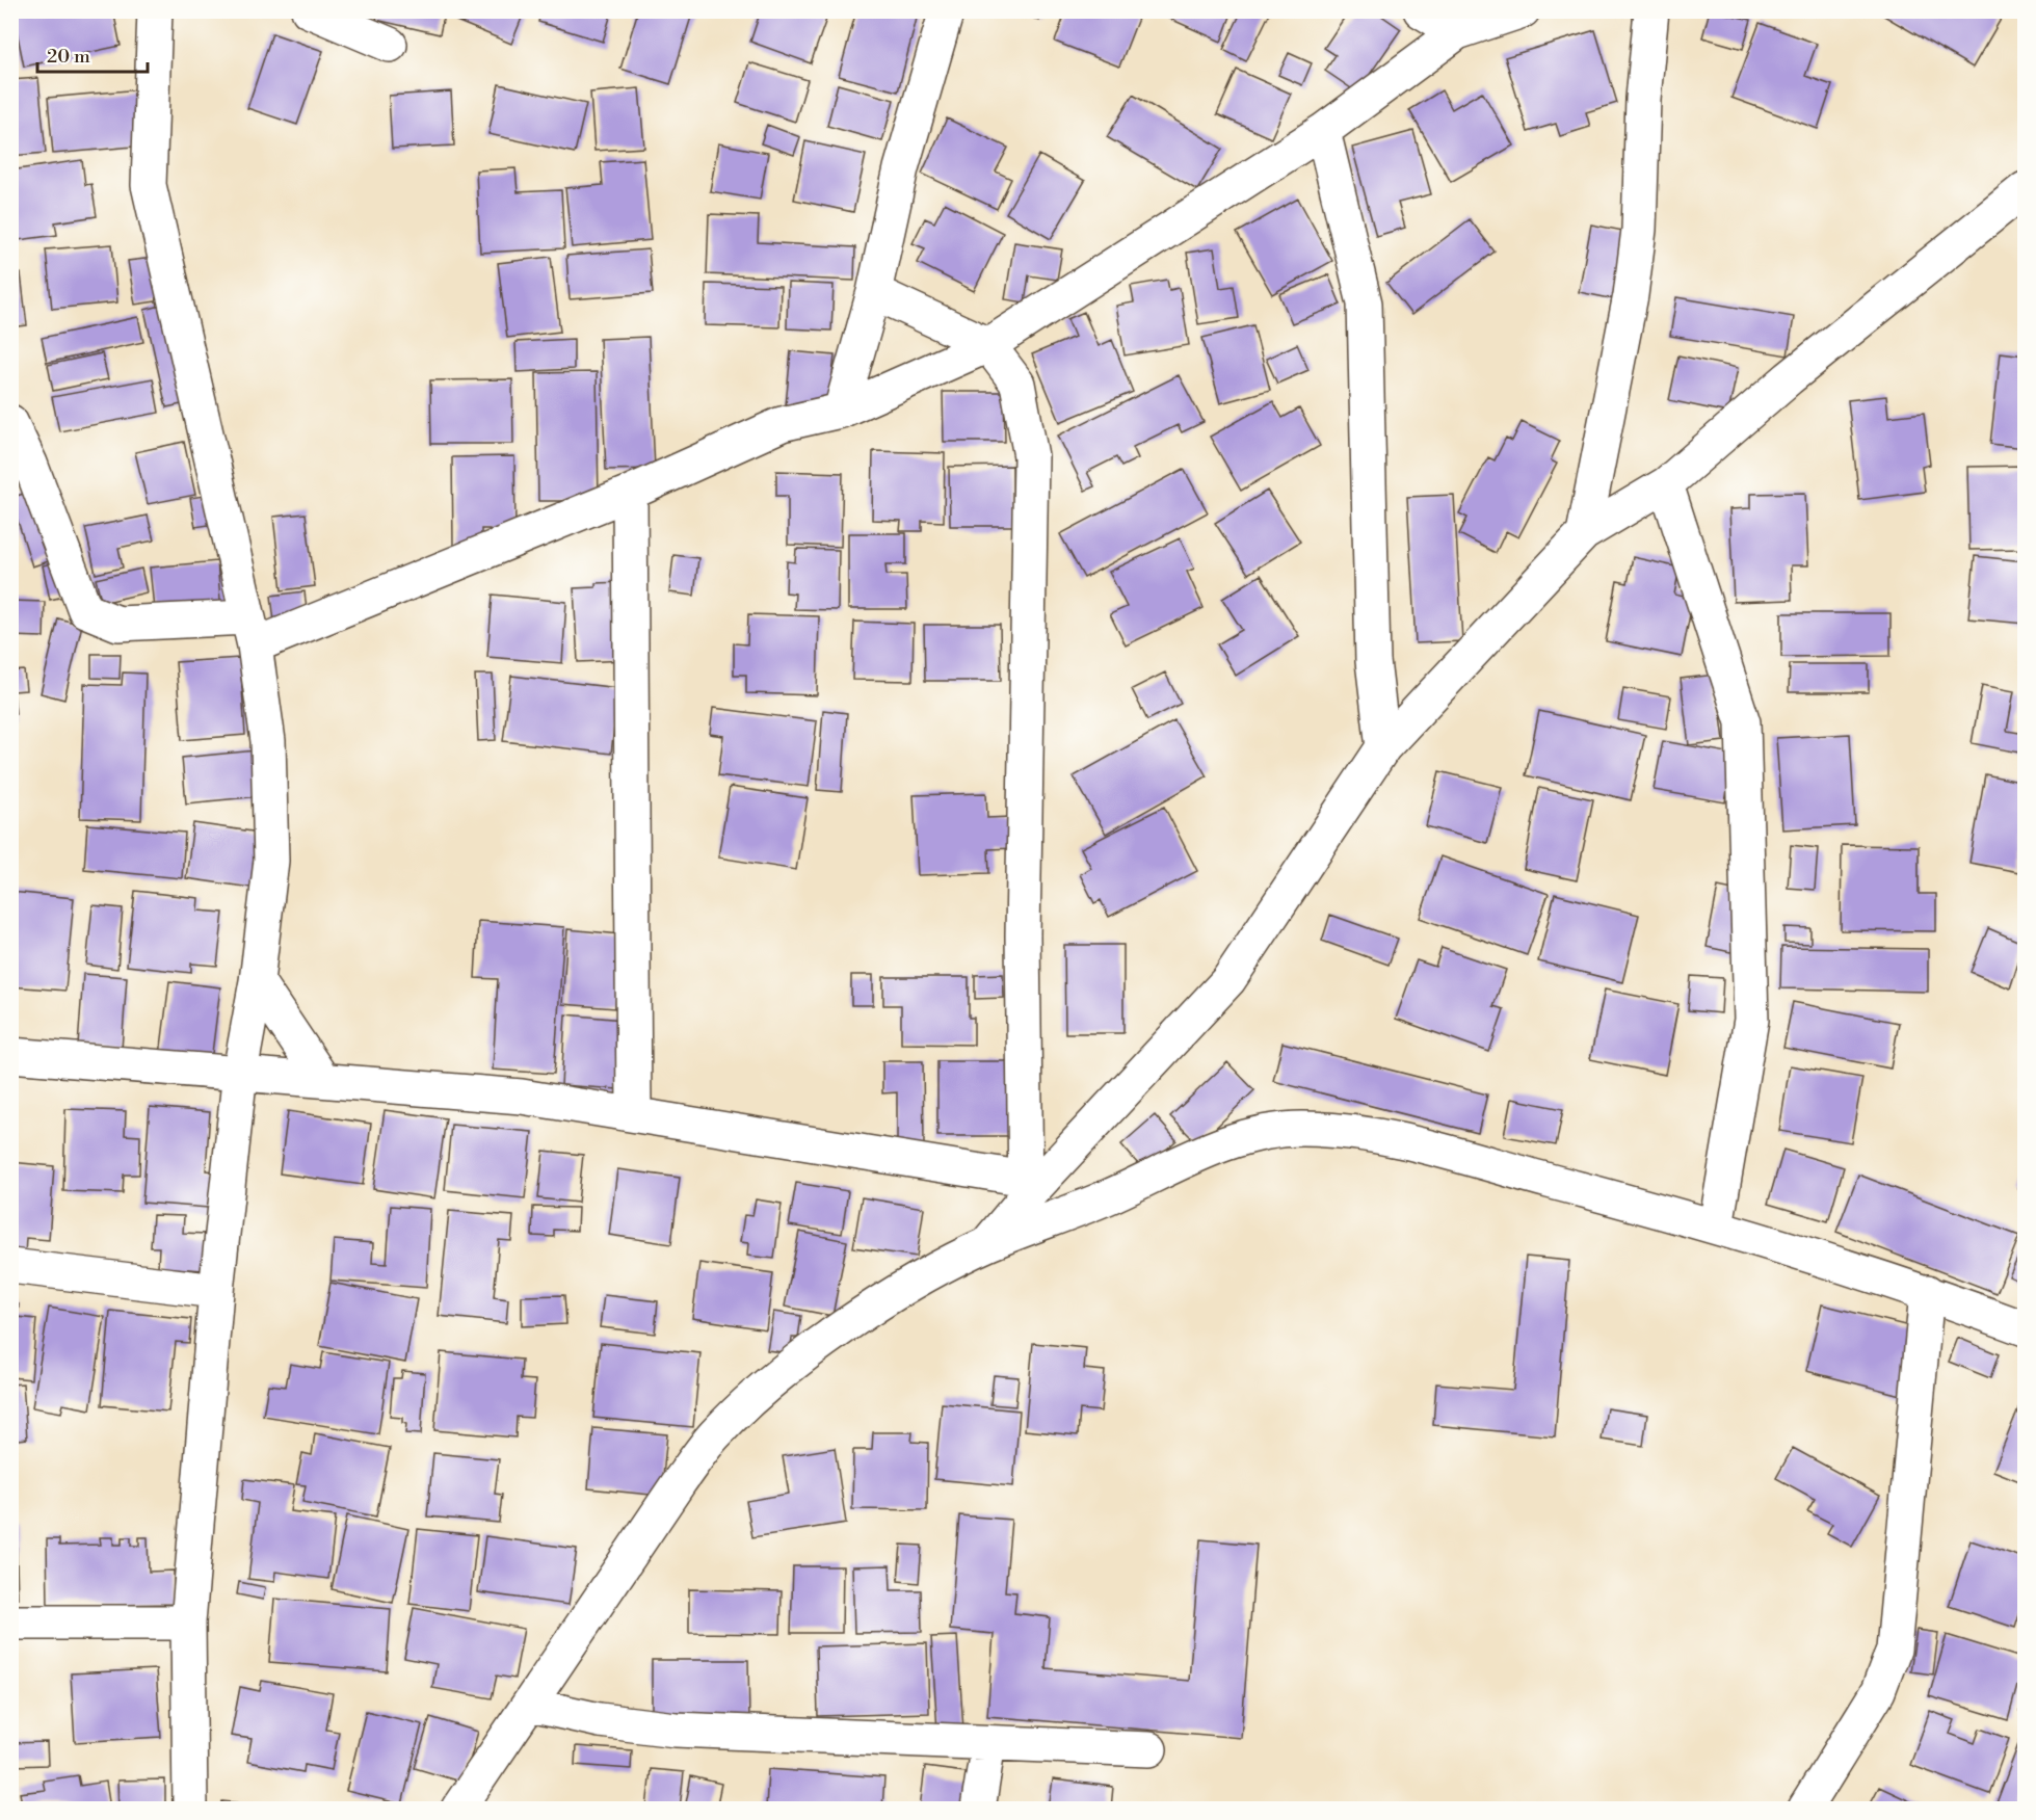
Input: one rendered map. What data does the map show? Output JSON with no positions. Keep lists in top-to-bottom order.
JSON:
{
  "scale_bar": "20 m"
}
